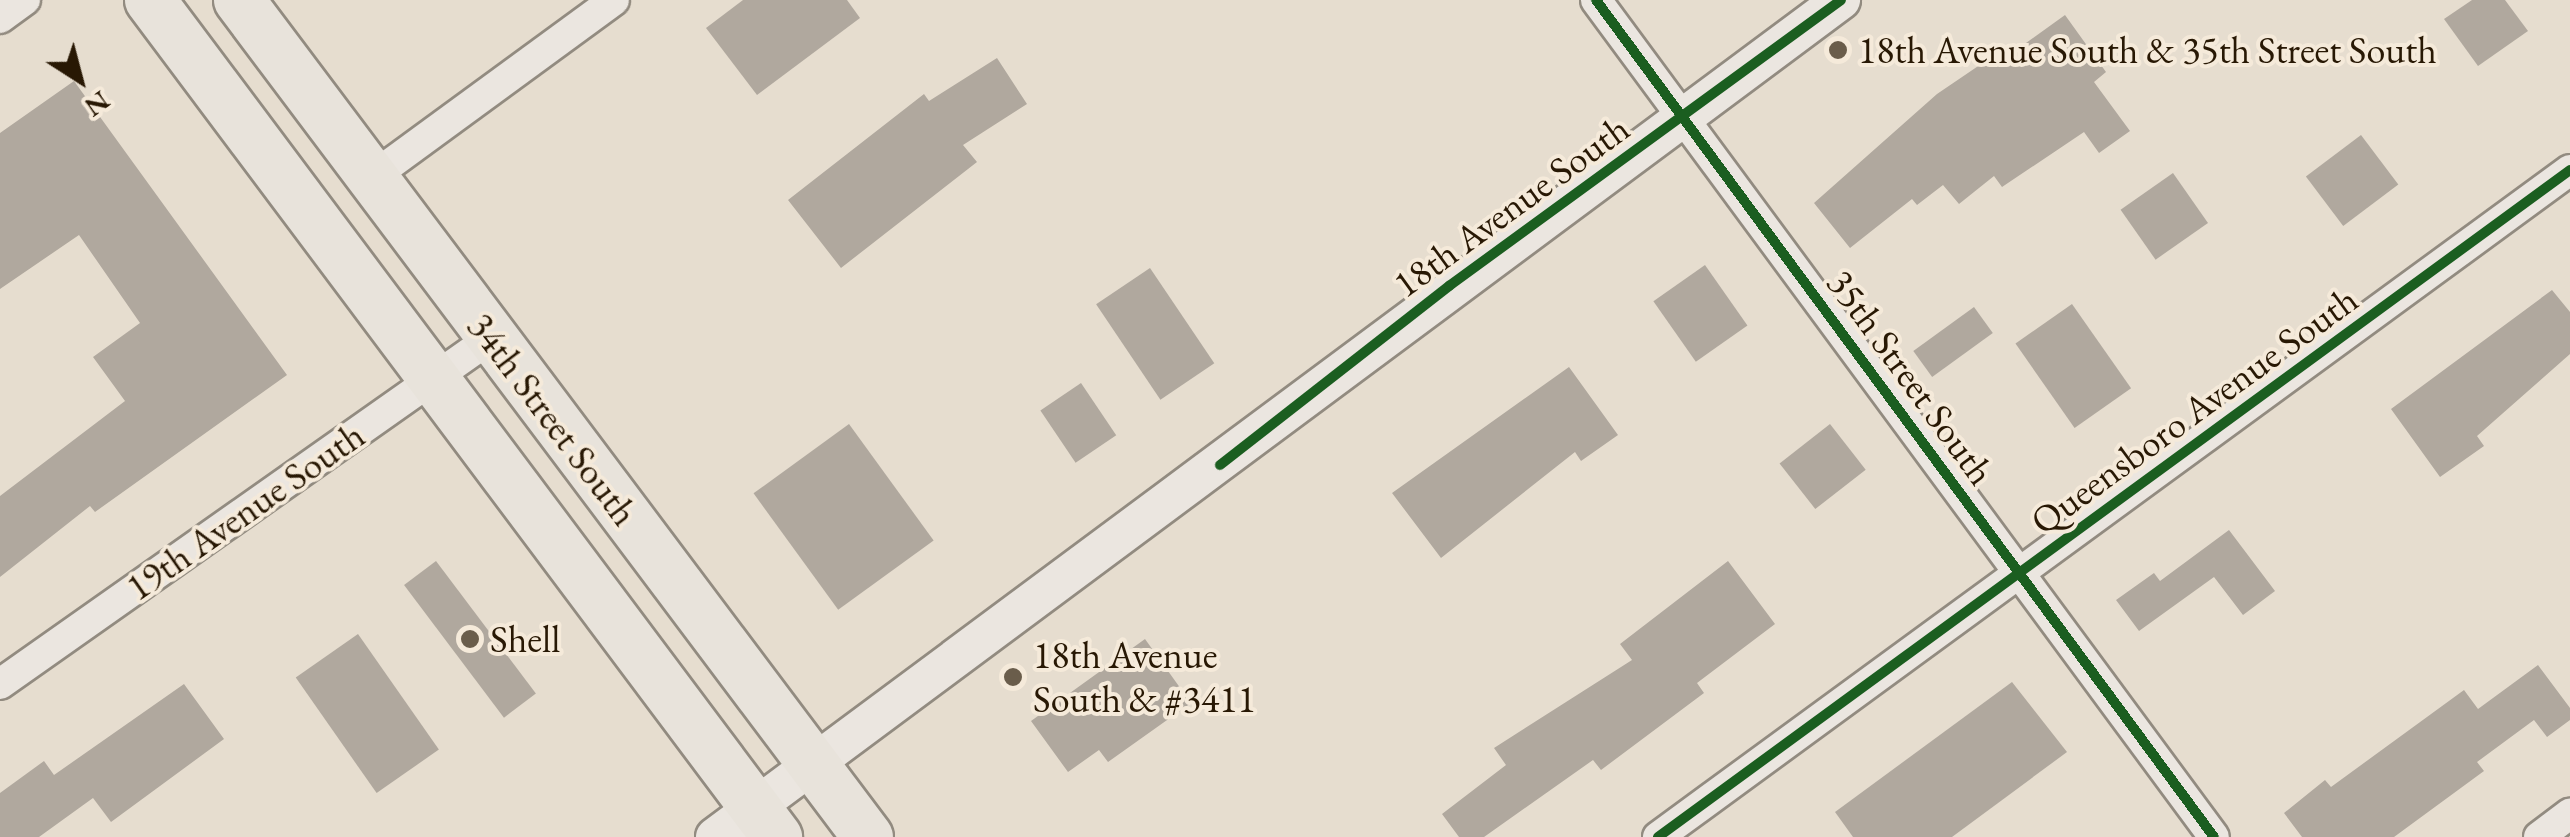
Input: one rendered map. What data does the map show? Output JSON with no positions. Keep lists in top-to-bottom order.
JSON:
{
  "streets": {
    "highway": ["34th Street South"],
    "street": [
      "18th Avenue South",
      "35th Street South",
      "Queensboro Avenue South",
      "19th Avenue South"
    ]
  },
  "crossings": [
    ["18th Avenue South", "35th Street South"],
    ["18th Avenue South", "34th Street South"],
    ["35th Street South", "Queensboro Avenue South"],
    ["34th Street South", "19th Avenue South"]
  ],
  "places": ["18th Avenue South & 35th Street South", "Shell", "18th Avenue South & #3411"],
  "north": "bottom right"
}
